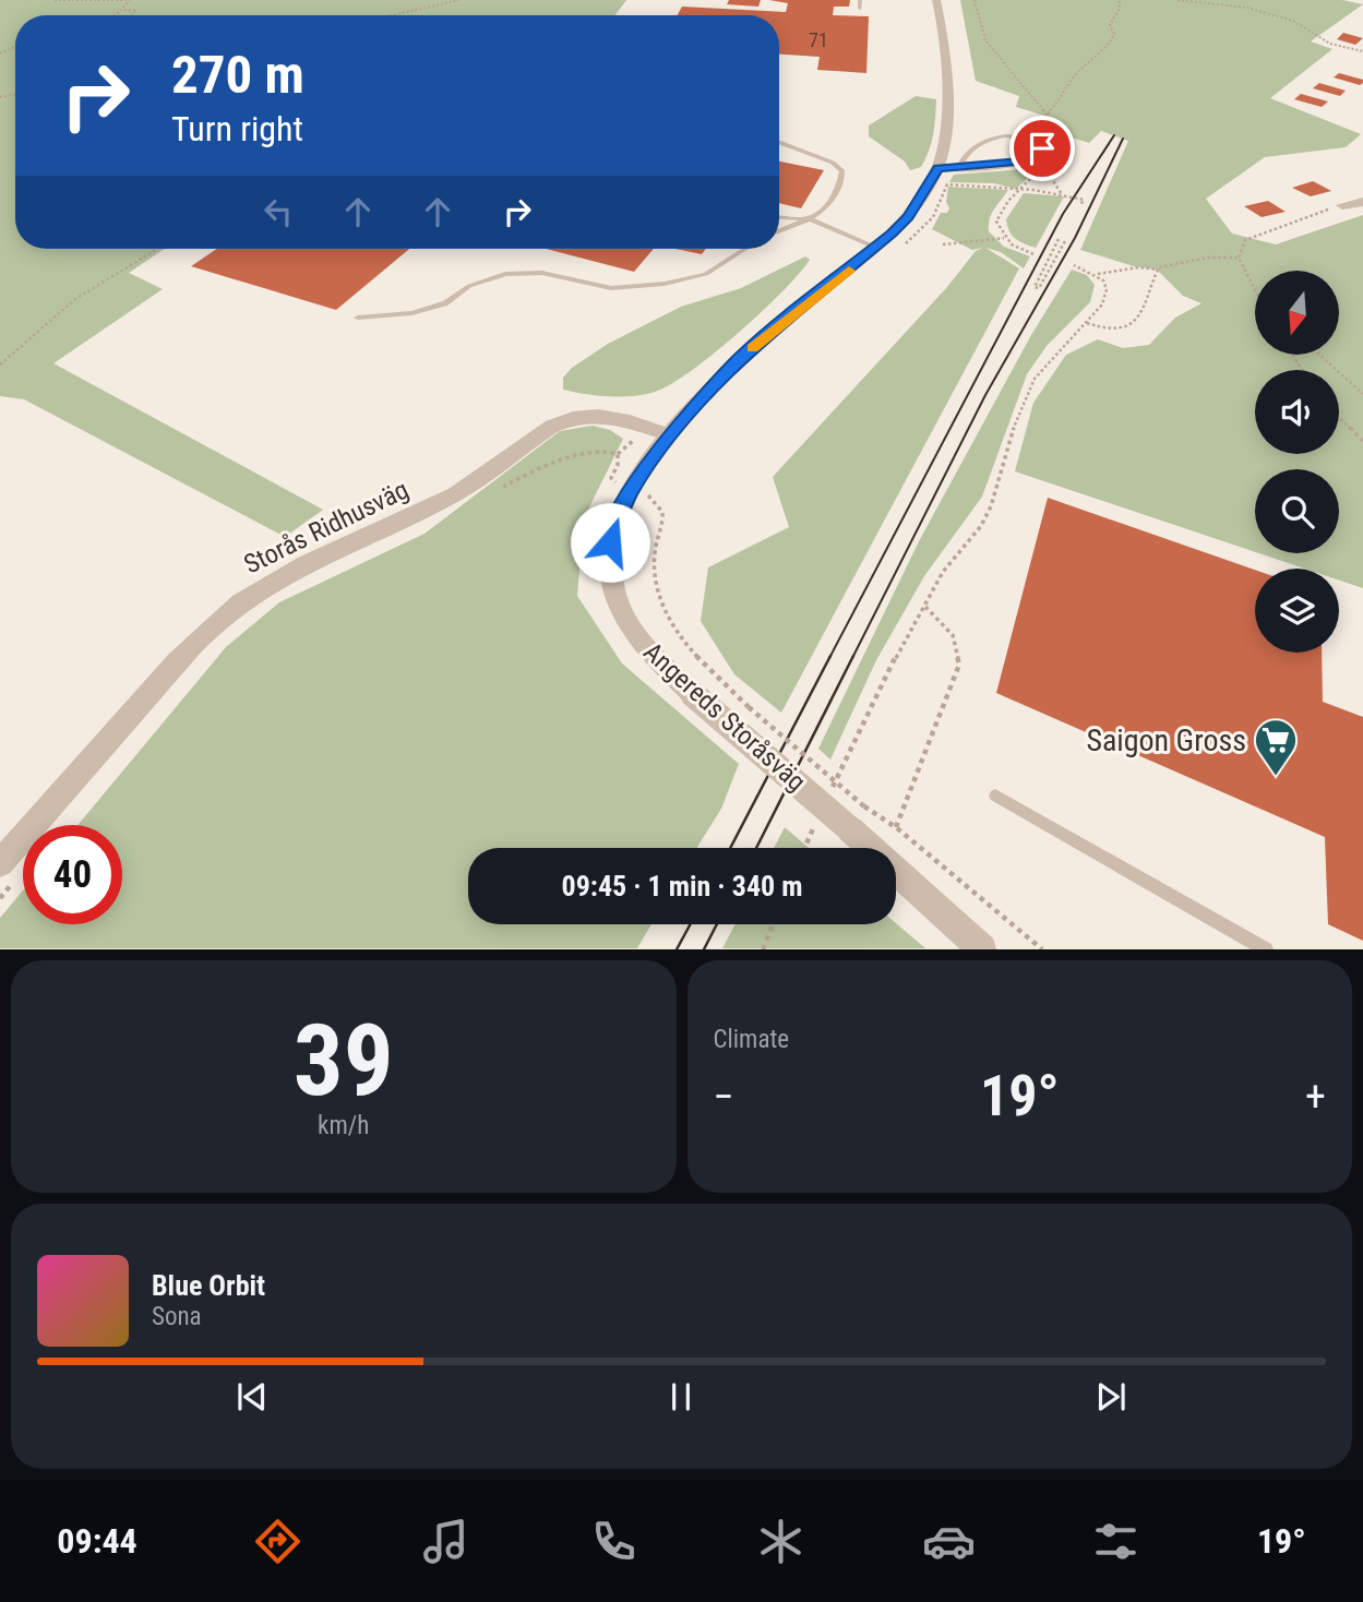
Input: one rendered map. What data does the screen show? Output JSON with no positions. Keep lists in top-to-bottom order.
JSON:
{
  "streets": {
    "street": ["Storås Ridhusväg", "Angereds Storåsväg"]
  },
  "crossings": [
    ["Storås Ridhusväg", "Angereds Storåsväg"]
  ],
  "places": {
    "supermarket": ["Saigon Gross"]
  },
  "house_numbers": ["71"],
  "north": "bottom",
  "page": {
    "turn": ["270 m", "Turn right"],
    "limit": "40",
    "trip": "09:45 · 1 min · 340 m",
    "tile": [
      ["39", "km/h"],
      "Climate"
    ],
    "heat": ["−", "19°", "+"],
    "song": ["Blue Orbit", "Sona"],
    "tabs": ["09:44", "19°"]
  }
}
